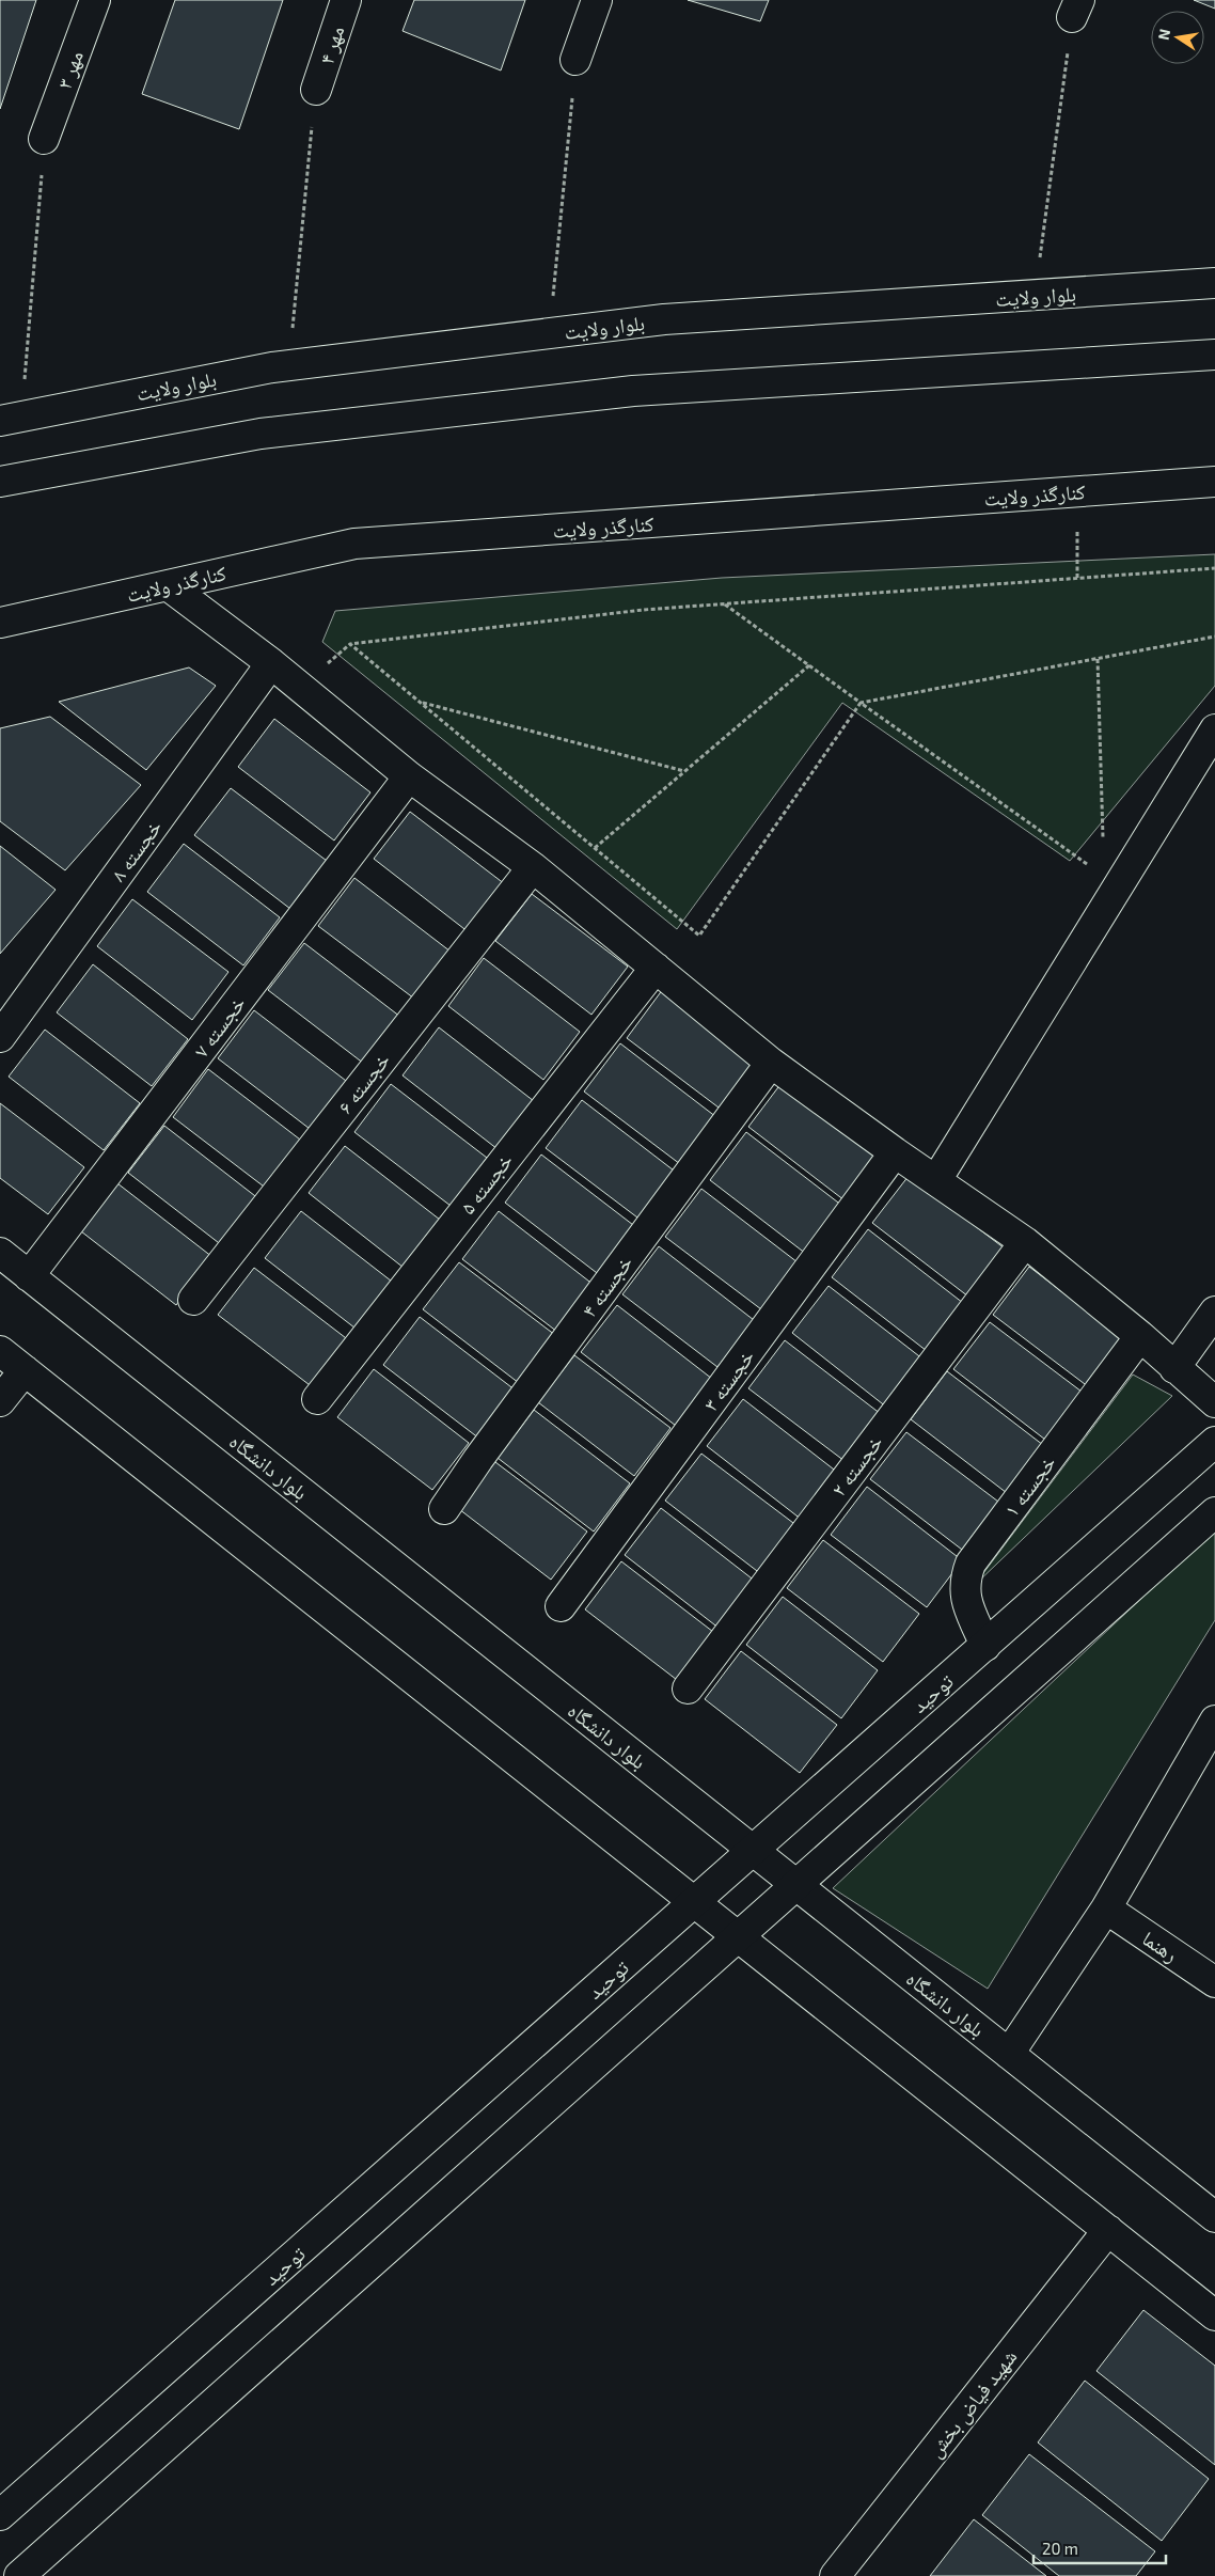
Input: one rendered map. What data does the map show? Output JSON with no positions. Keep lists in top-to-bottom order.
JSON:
{
  "streets": {
    "street": [
      "مهر ۴",
      "مهر ۳",
      "بلوار ولایت",
      "کنارگذر ولایت",
      "خجسته ۸",
      "خجسته ۷",
      "خجسته ۶",
      "خجسته ۵",
      "خجسته ۴",
      "خجسته ۳",
      "خجسته ۲",
      "بلوار دانشگاه",
      "خجسته ۱",
      "توحید",
      "رهنما",
      "شهید فیاض بخش"
    ]
  },
  "crossings": [
    ["خجسته ۷", "بلوار دانشگاه"],
    ["بلوار دانشگاه", "توحید"],
    ["خجسته ۱", "توحید"]
  ],
  "scale_bar": "20 m",
  "north": "left"
}
